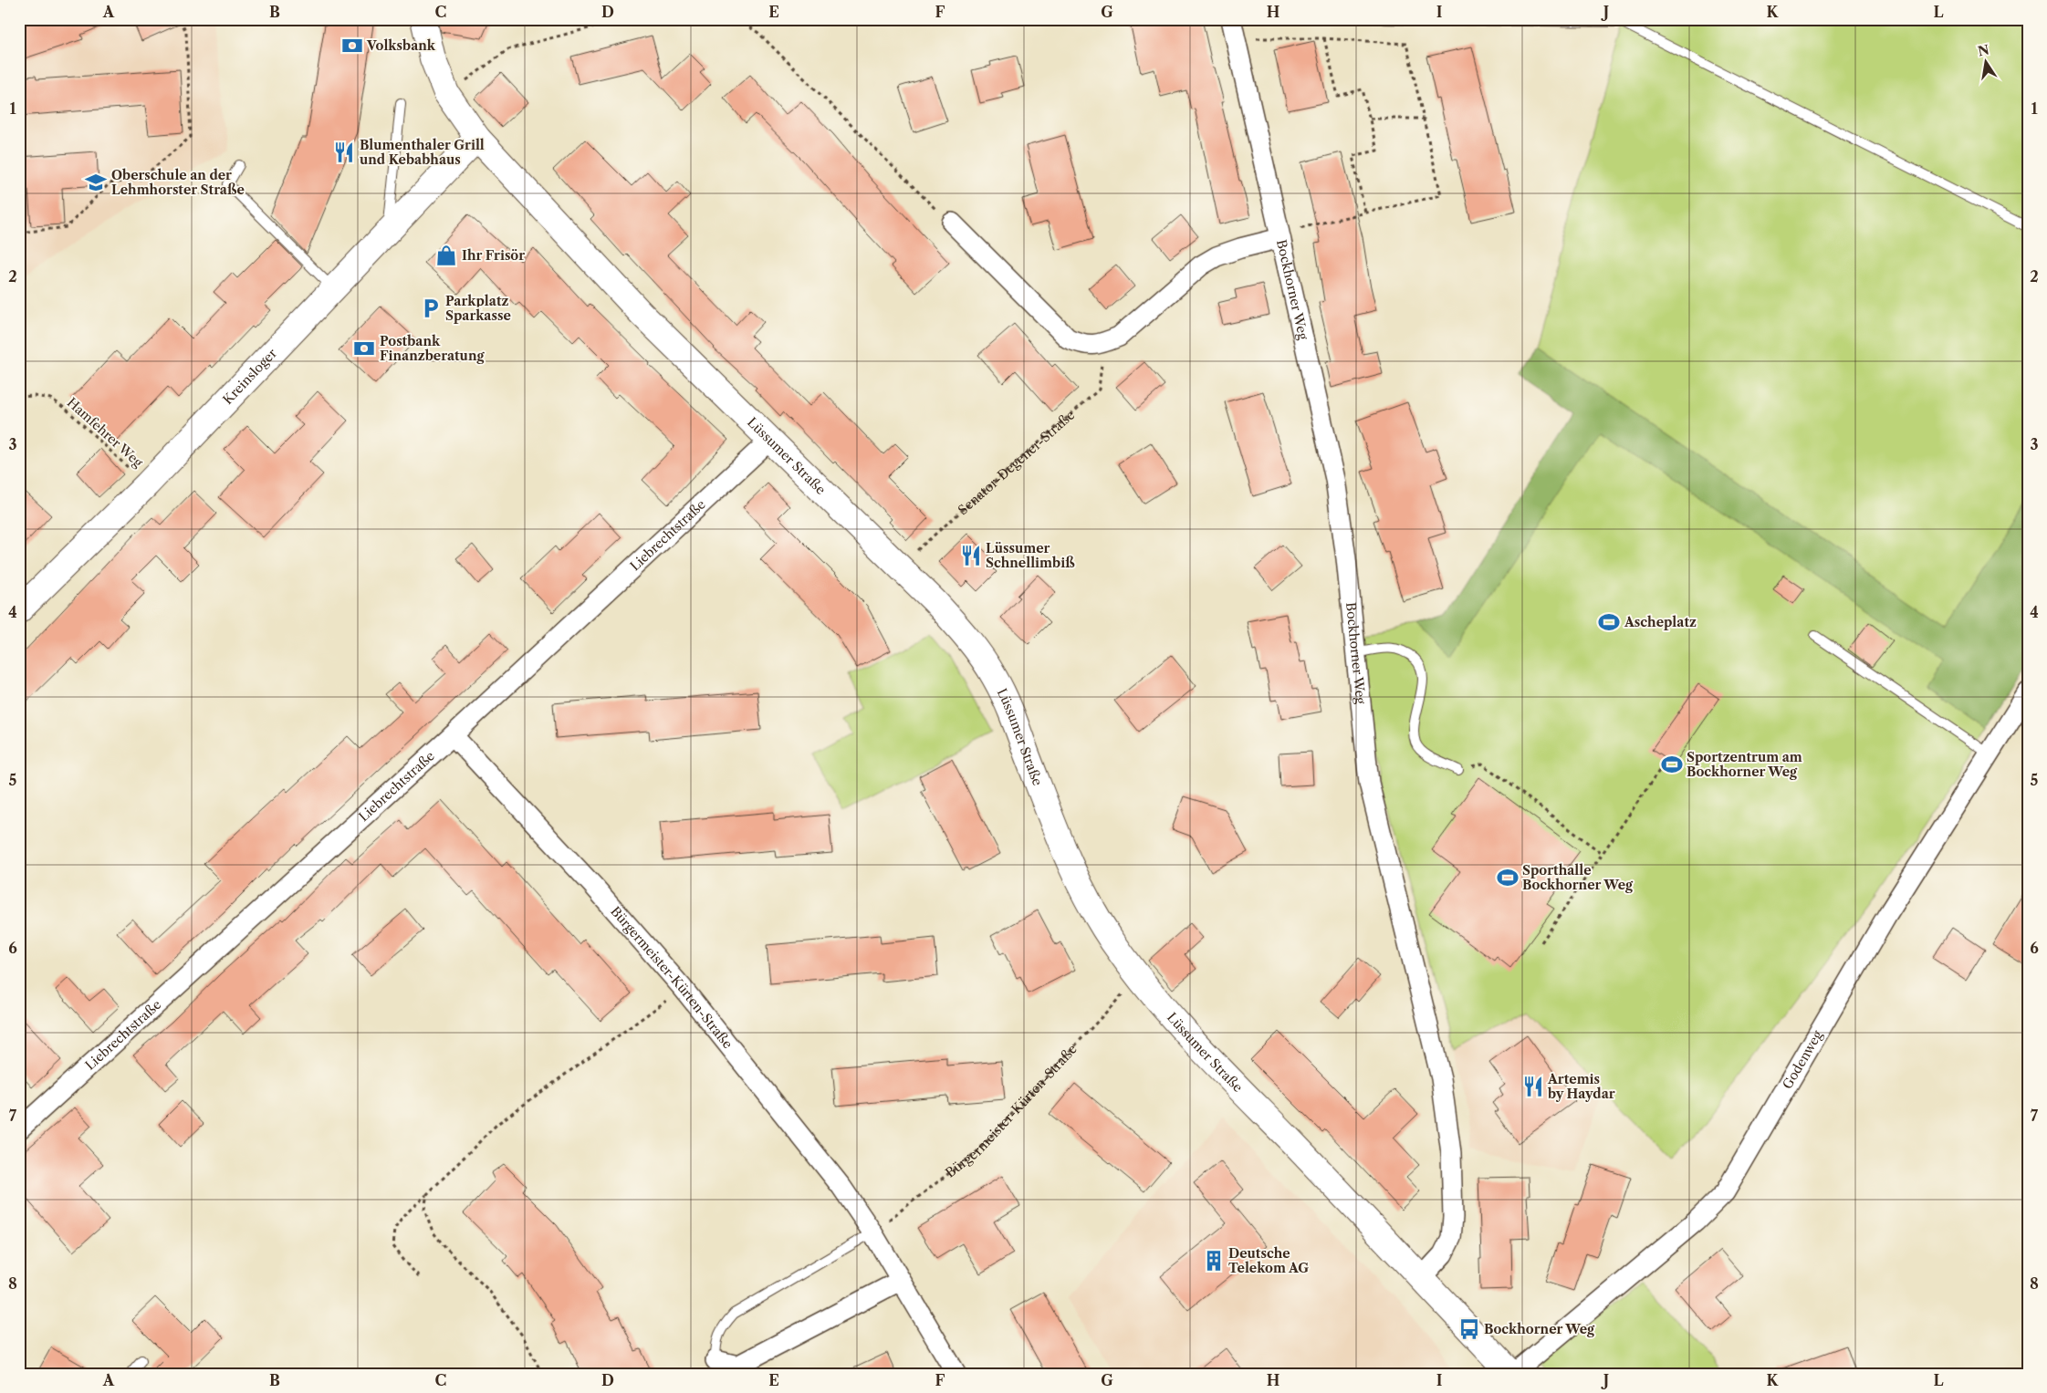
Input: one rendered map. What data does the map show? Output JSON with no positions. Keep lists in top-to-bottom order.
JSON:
{
  "streets": {
    "main road": ["Kreinsloger", "Lüssumer Straße"],
    "street": [
      "Bockhorner Weg",
      "Liebrechtstraße",
      "Bürgermeister-Kürten-Straße",
      "Godenweg"
    ],
    "path": ["Hamfehrer Weg", "Senator-Degener-Straße"]
  },
  "crossings": [
    ["Bockhorner Weg", "Lüssumer Straße"],
    ["Kreinsloger", "Hamfehrer Weg"],
    ["Kreinsloger", "Lüssumer Straße"],
    ["Lüssumer Straße", "Senator-Degener-Straße"],
    ["Lüssumer Straße", "Liebrechtstraße"],
    ["Lüssumer Straße", "Bürgermeister-Kürten-Straße"],
    ["Lüssumer Straße", "Godenweg"],
    ["Liebrechtstraße", "Bürgermeister-Kürten-Straße"]
  ],
  "places": {
    "bank": ["Volksbank", "Postbank Finanzberatung"],
    "restaurant": ["Blumenthaler Grill und Kebabhaus", "Lüssumer Schnellimbiß", "Artemis by Haydar"],
    "school or university": ["Oberschule an der Lehmhorster Straße"],
    "shop": ["Ihr Frisör"],
    "parking": ["Parkplatz Sparkasse"],
    "sports": ["Ascheplatz", "Sportzentrum am Bockhorner Weg", "Sporthalle Bockhorner Weg"],
    "building": ["Deutsche Telekom AG"],
    "bus stop": ["Bockhorner Weg"]
  },
  "north": "top",
  "grid": {
    "columns": [
      "A",
      "B",
      "C",
      "D",
      "E",
      "F",
      "G",
      "H",
      "I",
      "J",
      "K",
      "L"
    ],
    "rows": [
      "1",
      "2",
      "3",
      "4",
      "5",
      "6",
      "7",
      "8"
    ]
  }
}
